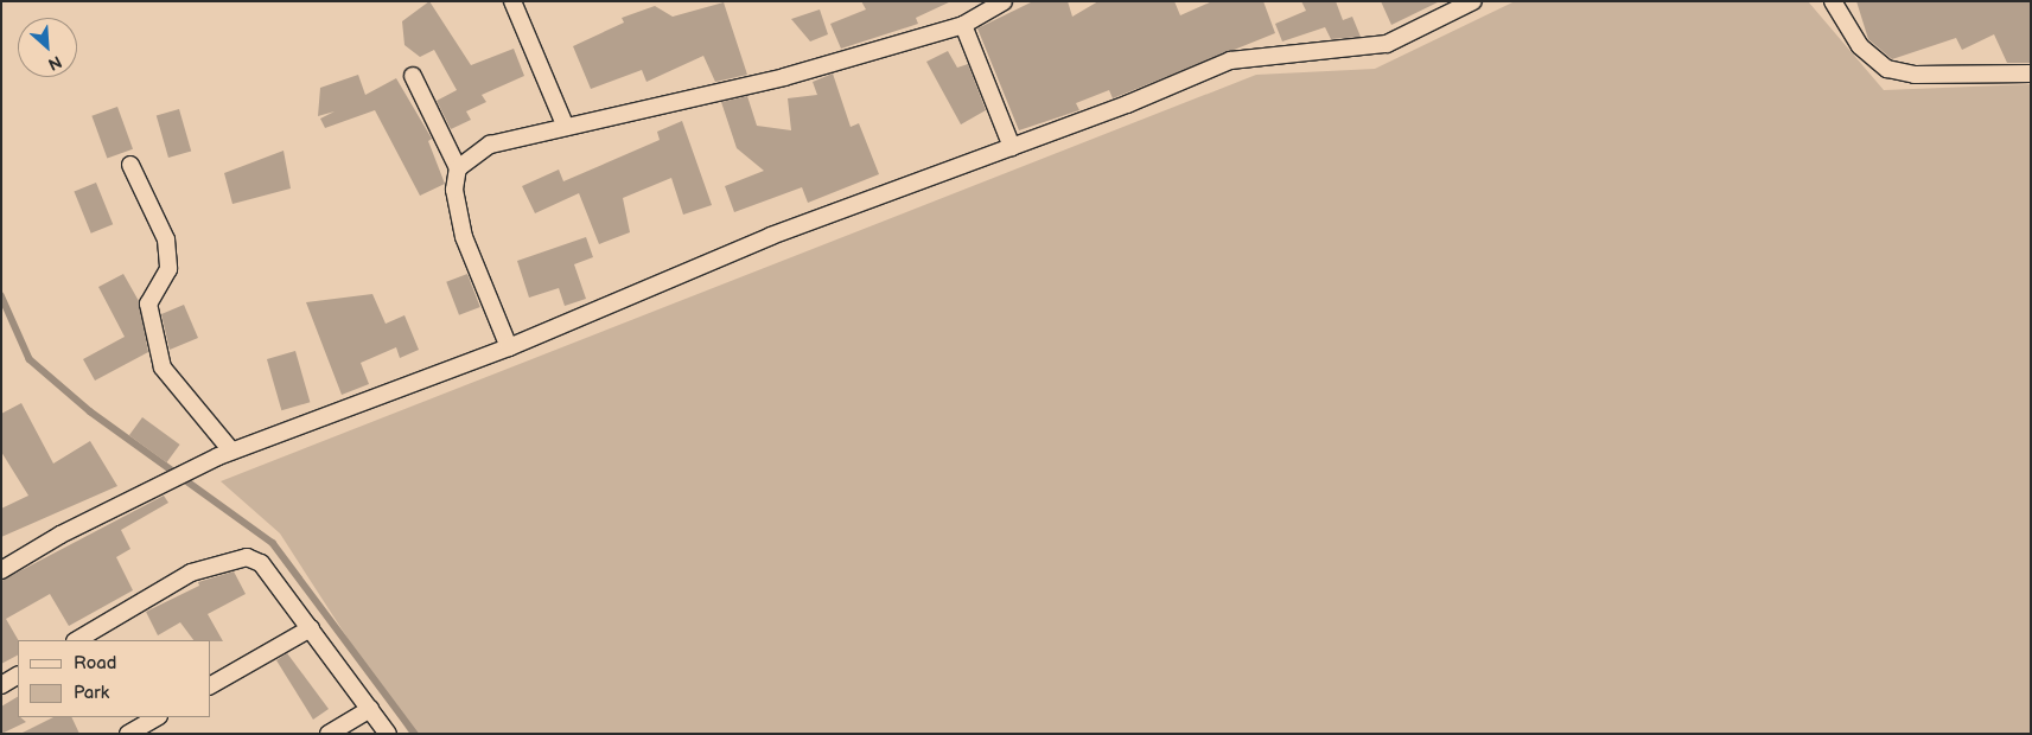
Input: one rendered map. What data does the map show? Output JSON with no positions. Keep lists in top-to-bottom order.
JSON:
{
  "legend": ["Road", "Park"],
  "north": "bottom right"
}
